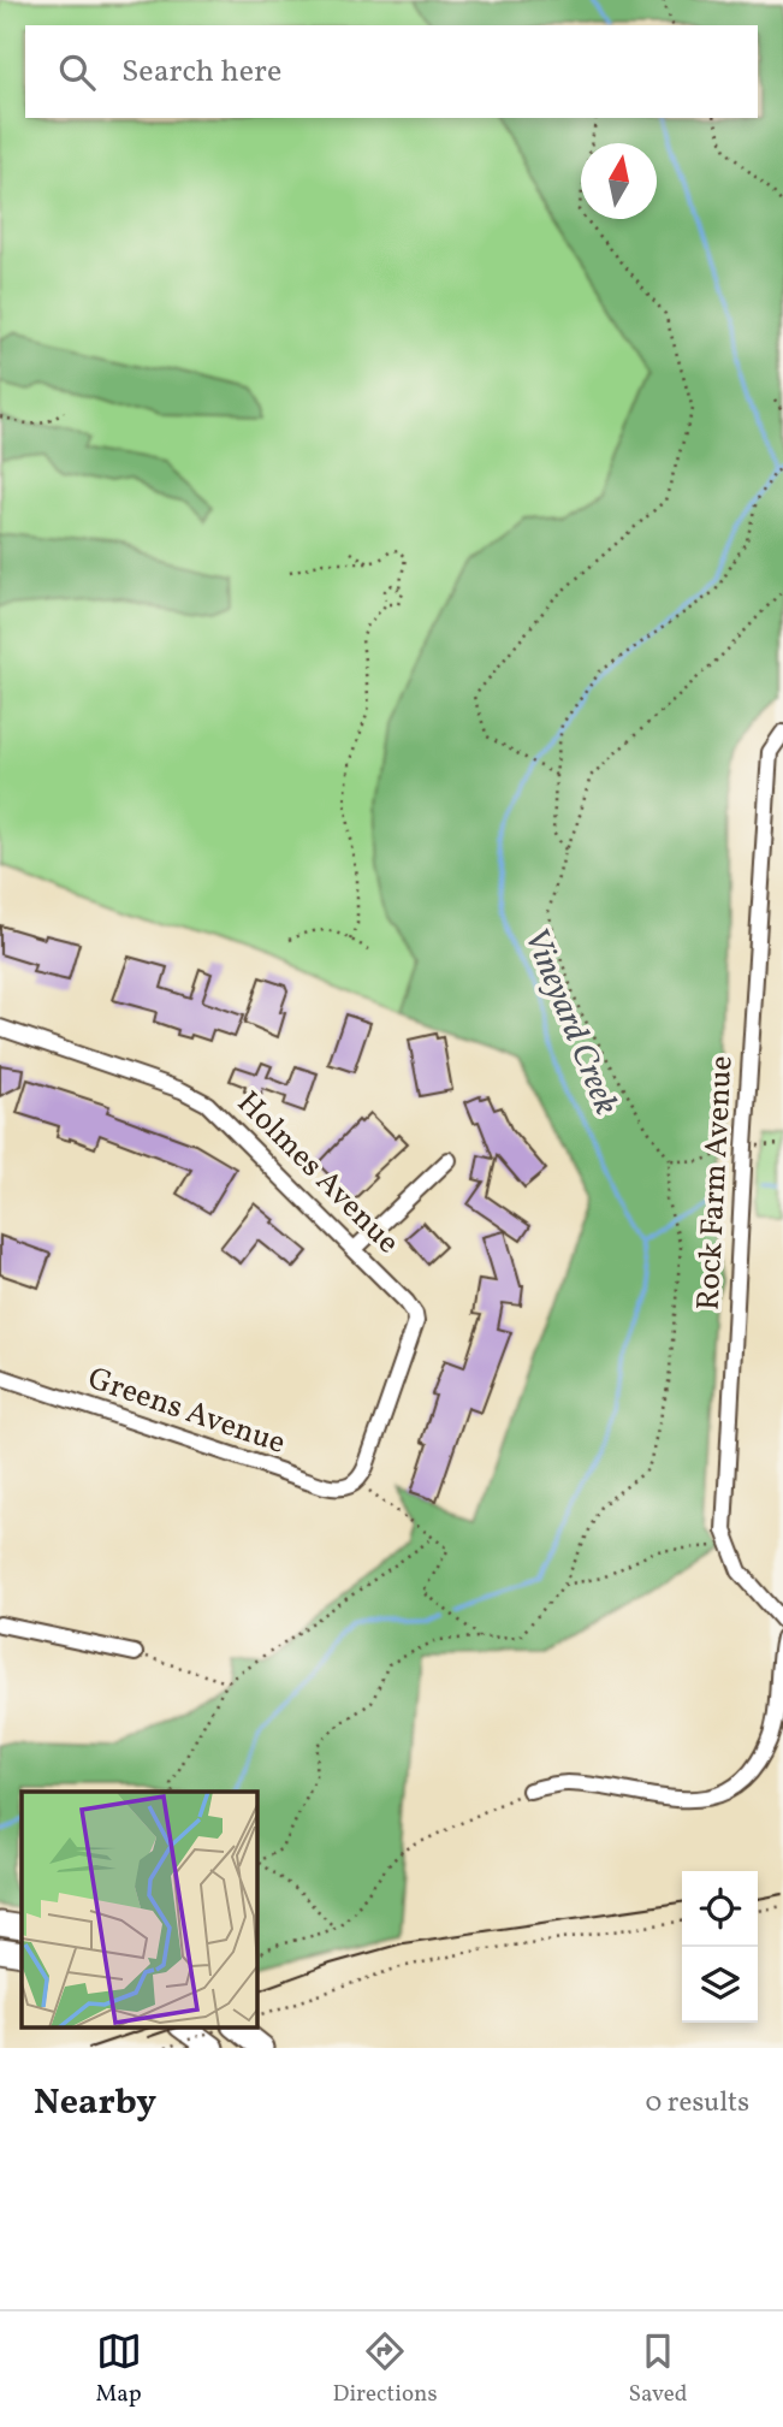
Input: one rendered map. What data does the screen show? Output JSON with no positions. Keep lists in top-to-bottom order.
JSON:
{
  "streets": {
    "street": ["Holmes Avenue", "Rock Farm Avenue", "Greens Avenue"]
  },
  "crossings": [
    ["Holmes Avenue", "Greens Avenue"]
  ],
  "water": ["Vineyard Creek"],
  "north": "top",
  "page": {
    "search": "Search here",
    "heading": ["Nearby", "0 results"],
    "nav": ["Map", "Directions", "Saved"]
  }
}
